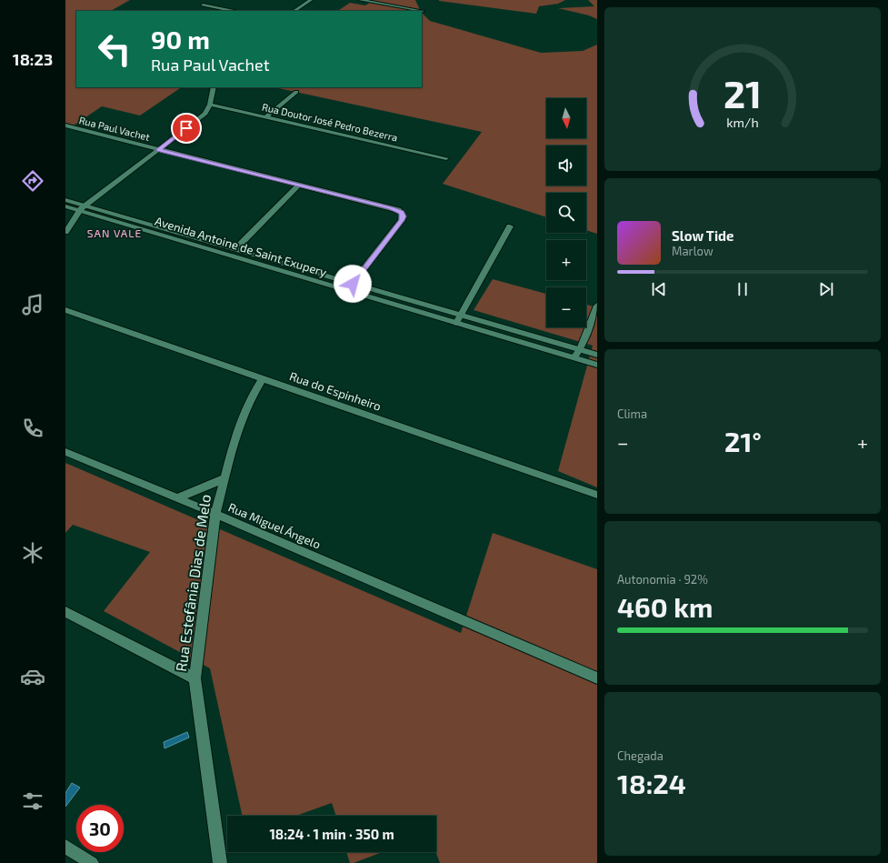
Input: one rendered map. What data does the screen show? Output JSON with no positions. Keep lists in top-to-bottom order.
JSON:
{
  "streets": {
    "street": [
      "Rua Doutor José Pedro Bezerra",
      "Rua Paul Vachet",
      "Avenida Antoine de Saint Exupery",
      "Rua do Espinheiro",
      "Rua Miguel Ángelo",
      "Rua Estefânia Dias de Melo"
    ]
  },
  "crossings": [
    ["Rua Paul Vachet", "Avenida Antoine de Saint Exupery"],
    ["Rua do Espinheiro", "Rua Estefânia Dias de Melo"],
    ["Rua Miguel Ángelo", "Rua Estefânia Dias de Melo"]
  ],
  "districts": ["SAN VALE"],
  "north": "bottom",
  "page": {
    "tabs": "18:23",
    "turn": ["90 m", "Rua Paul Vachet"],
    "map_buttons": ["+", "−"],
    "song": ["Slow Tide", "Marlow"],
    "tile": [
      "Clima",
      ["Autonomia · 92%", "460 km"],
      ["Chegada", "18:24"]
    ],
    "heat": ["−", "21°", "+"],
    "limit": "30",
    "trip": "18:24 · 1 min · 350 m",
    "gauge": ["21", "km/h"]
  }
}
